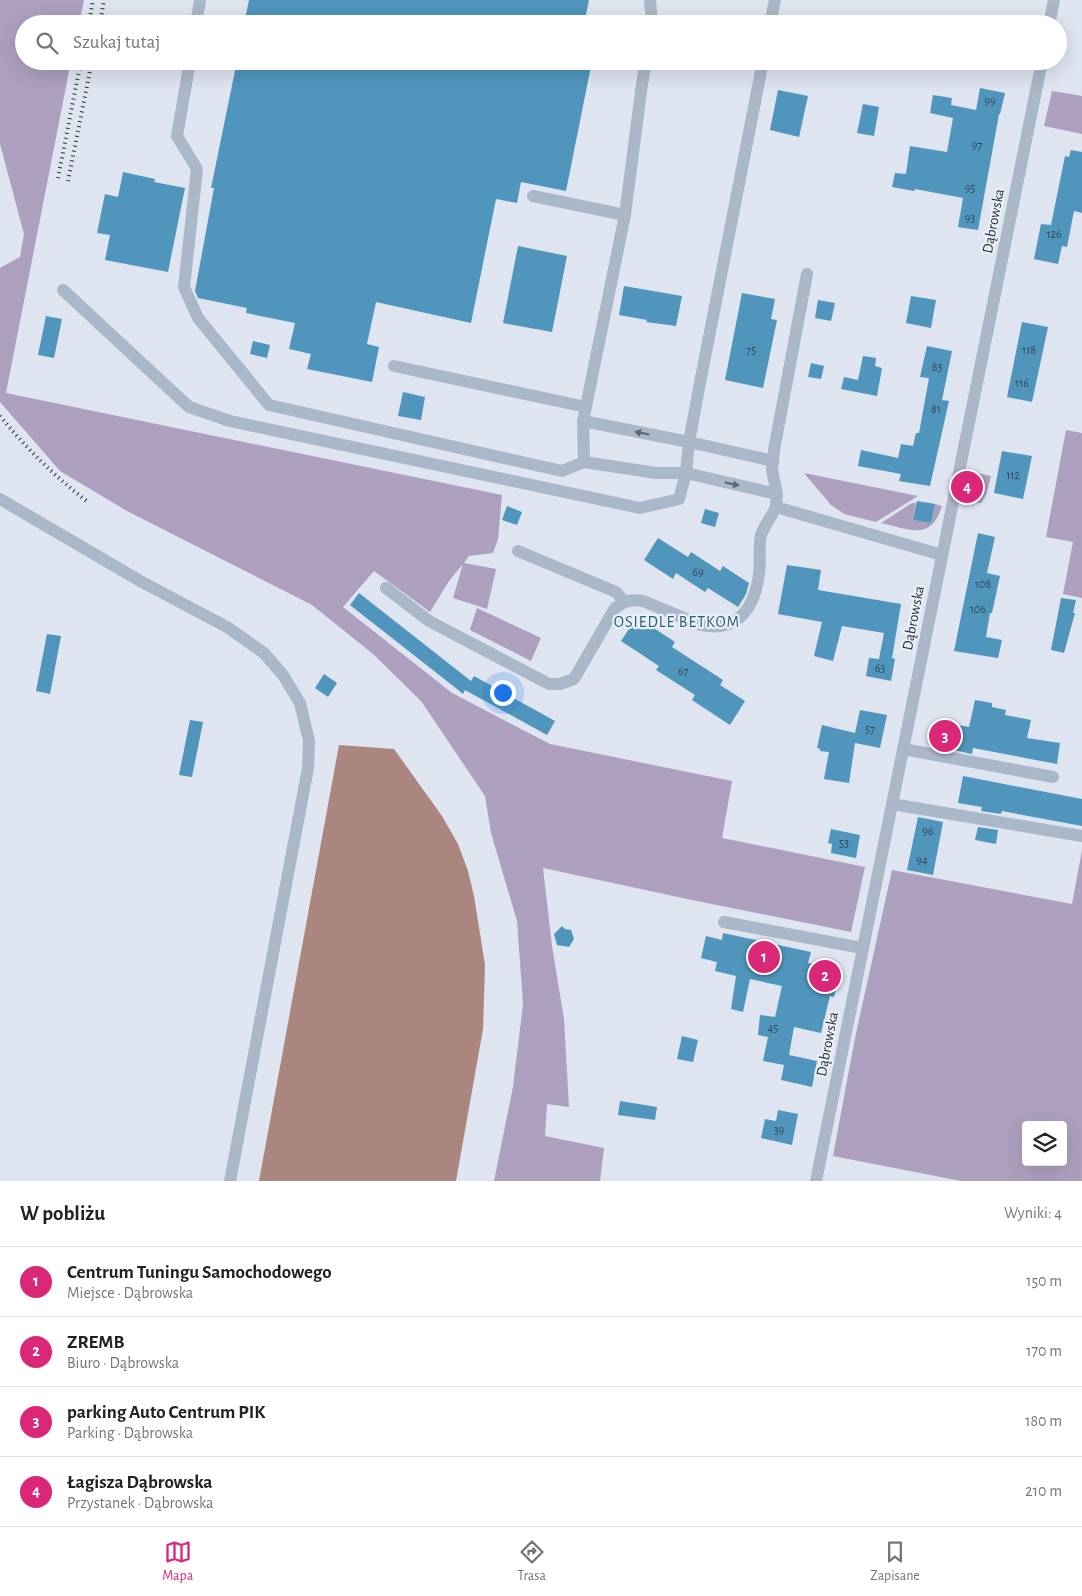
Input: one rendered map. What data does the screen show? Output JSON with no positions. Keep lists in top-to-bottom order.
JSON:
{
  "streets": {
    "street": ["Dąbrowska"]
  },
  "districts": ["OSIEDLE BETKOM"],
  "house_numbers": [
    "99",
    "97",
    "95",
    "93",
    "126",
    "75",
    "118",
    "83",
    "116",
    "81",
    "112",
    "69",
    "108",
    "106",
    "63",
    "67",
    "57",
    "96",
    "53",
    "94",
    "45",
    "39"
  ],
  "page": {
    "search": "Szukaj tutaj",
    "pins": [
      "4",
      "3",
      "1",
      "2"
    ],
    "heading": ["W pobliżu", "Wyniki: 4"],
    "list": [
      {
        "mark": "1",
        "name": "Centrum Tuningu Samochodowego",
        "note": "Miejsce · Dąbrowska",
        "value": "150 m"
      },
      {
        "mark": "2",
        "name": "ZREMB",
        "note": "Biuro · Dąbrowska",
        "value": "170 m"
      },
      {
        "mark": "3",
        "name": "parking Auto Centrum PIK",
        "note": "Parking · Dąbrowska",
        "value": "180 m"
      },
      {
        "mark": "4",
        "name": "Łagisza Dąbrowska",
        "note": "Przystanek · Dąbrowska",
        "value": "210 m"
      }
    ],
    "nav": ["Mapa", "Trasa", "Zapisane"]
  }
}
